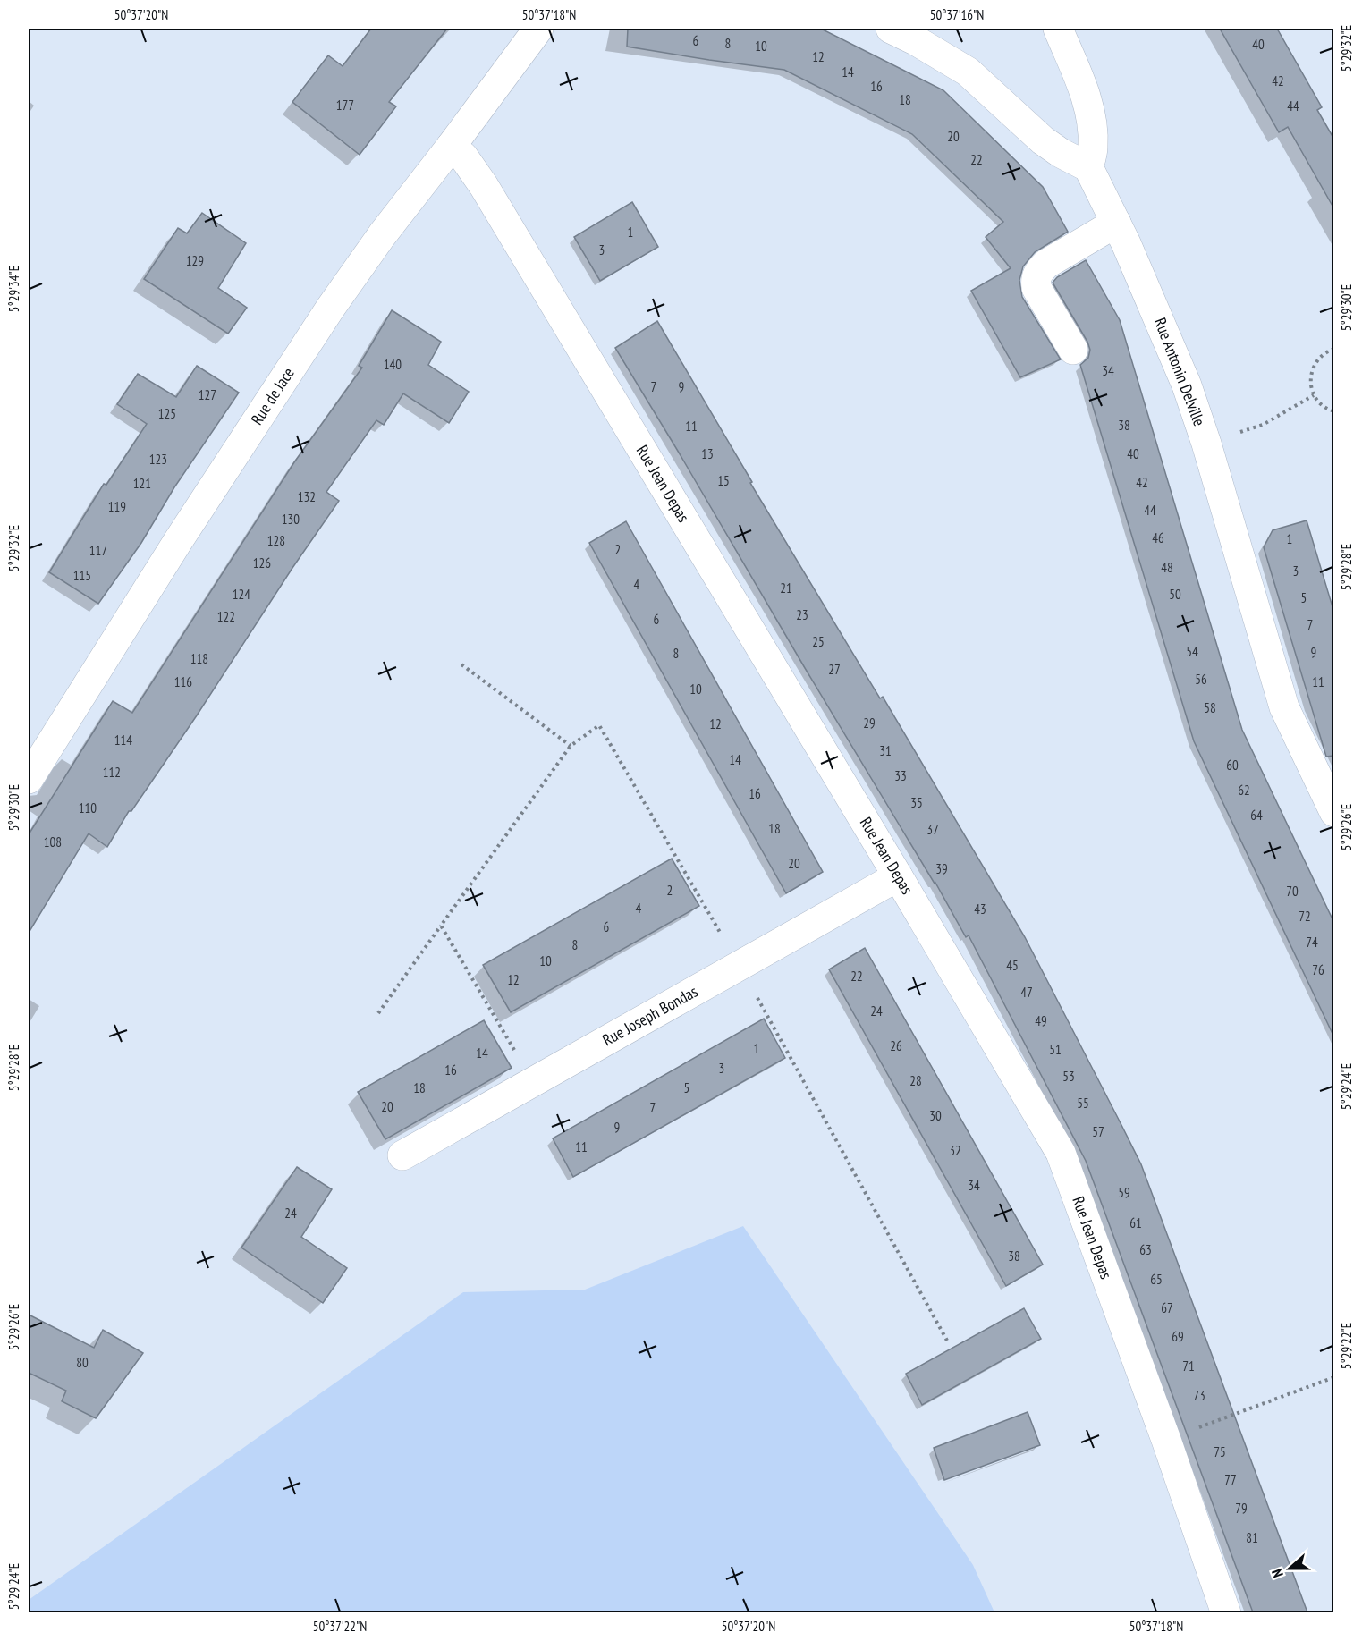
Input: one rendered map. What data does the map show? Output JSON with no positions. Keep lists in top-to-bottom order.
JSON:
{
  "streets": {
    "street": [
      "Rue Antonin Delville",
      "Rue de Jace",
      "Rue Jean Depas",
      "Rue Joseph Bondas"
    ]
  },
  "crossings": [
    ["Rue de Jace", "Rue Jean Depas"],
    ["Rue Jean Depas", "Rue Joseph Bondas"]
  ],
  "house_numbers": [
    "6",
    "8",
    "40",
    "10",
    "12",
    "14",
    "42",
    "16",
    "18",
    "177",
    "44",
    "20",
    "22",
    "1",
    "3",
    "129",
    "140",
    "34",
    "7",
    "9",
    "127",
    "125",
    "38",
    "11",
    "13",
    "40",
    "123",
    "15",
    "42",
    "121",
    "132",
    "119",
    "44",
    "130",
    "46",
    "1",
    "128",
    "2",
    "117",
    "126",
    "48",
    "3",
    "115",
    "4",
    "21",
    "124",
    "50",
    "5",
    "23",
    "122",
    "6",
    "7",
    "25",
    "54",
    "9",
    "8",
    "118",
    "27",
    "56",
    "116",
    "11",
    "10",
    "58",
    "29",
    "12",
    "114",
    "31",
    "14",
    "60",
    "112",
    "33",
    "62",
    "16",
    "35",
    "110",
    "64",
    "18",
    "37",
    "108",
    "20",
    "39",
    "2",
    "70",
    "4",
    "43",
    "72",
    "6",
    "74",
    "8",
    "10",
    "45",
    "76",
    "22",
    "12",
    "47",
    "24",
    "49",
    "26",
    "1",
    "51",
    "14",
    "3",
    "16",
    "53",
    "28",
    "18",
    "5",
    "55",
    "20",
    "7",
    "30",
    "9",
    "57",
    "11",
    "32",
    "34",
    "59",
    "24",
    "61",
    "63",
    "38",
    "65",
    "67",
    "69",
    "80",
    "71",
    "73",
    "75",
    "77",
    "79",
    "81"
  ],
  "north": "left",
  "coordinates": [
    "50°37'20\"N",
    "50°37'18\"N",
    "50°37'16\"N",
    "5°29'32\"E",
    "5°29'34\"E",
    "5°29'30\"E",
    "5°29'28\"E",
    "5°29'26\"E",
    "5°29'24\"E",
    "5°29'22\"E",
    "50°37'22\"N"
  ]
}
